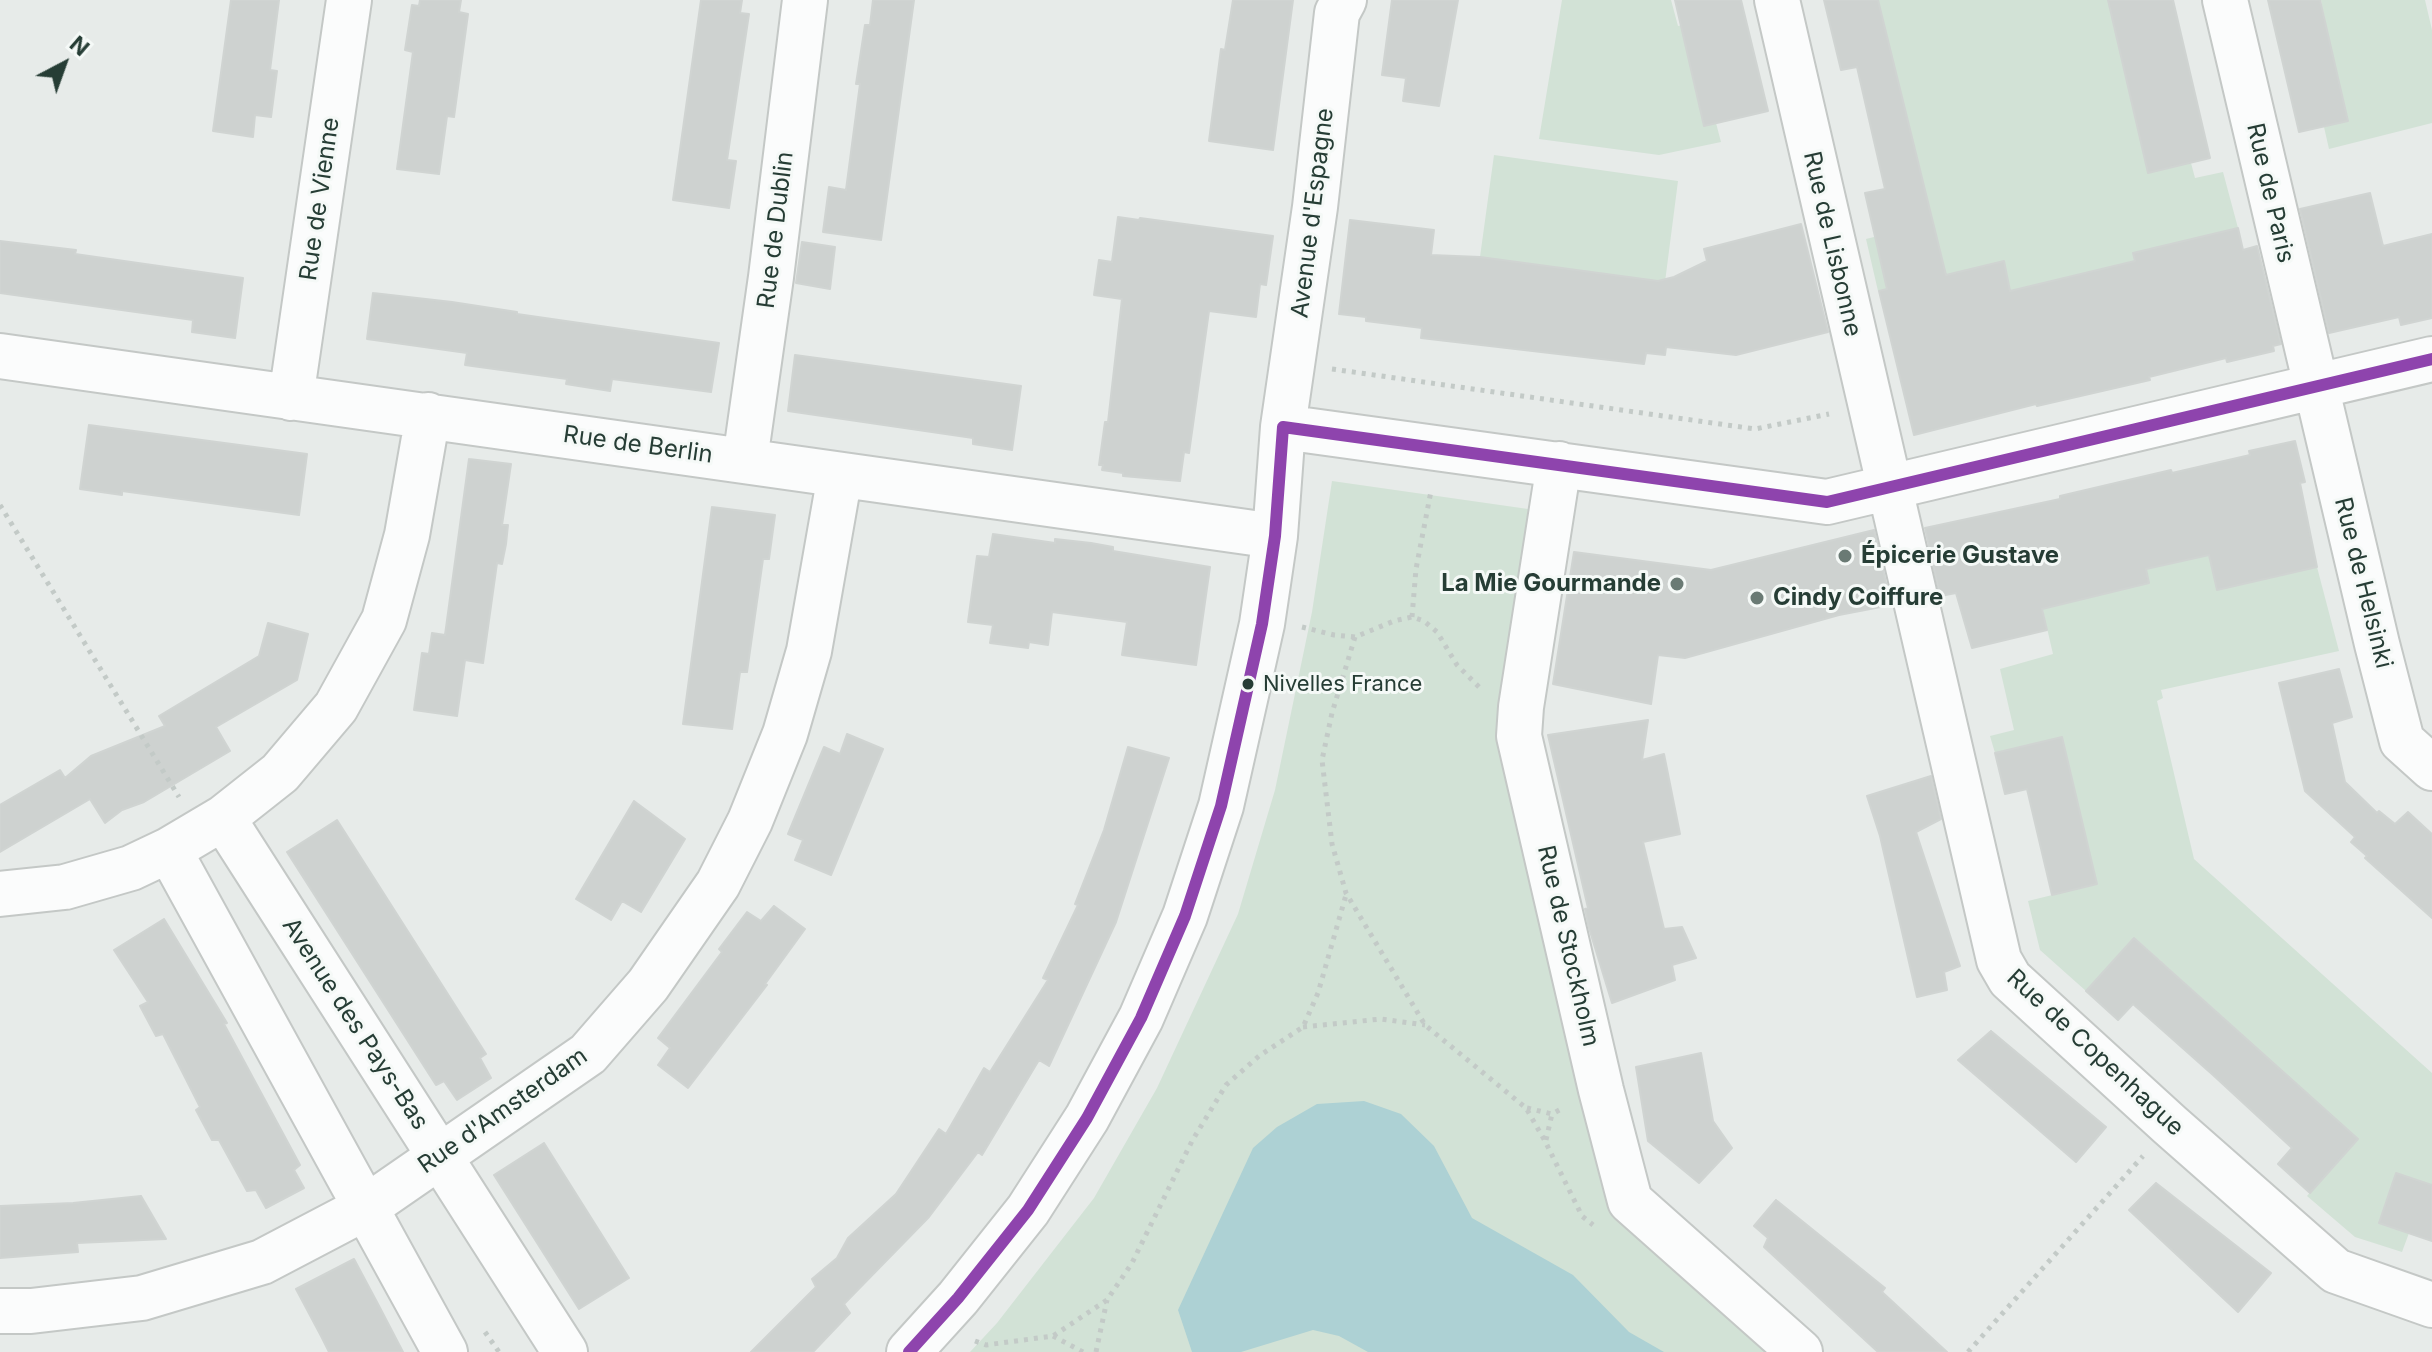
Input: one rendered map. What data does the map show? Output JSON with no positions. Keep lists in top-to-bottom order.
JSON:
{
  "streets": {
    "street": [
      "Rue de Paris",
      "Rue de Vienne",
      "Avenue d'Espagne",
      "Rue de Dublin",
      "Rue de Lisbonne",
      "Rue de Berlin",
      "Rue de Helsinki",
      "Rue de Stockholm",
      "Avenue des Pays-Bas",
      "Rue de Copenhague",
      "Rue d'Amsterdam"
    ]
  },
  "crossings": [
    ["Rue de Paris", "Rue de Helsinki"],
    ["Rue de Vienne", "Rue de Berlin"],
    ["Avenue d'Espagne", "Rue de Berlin"],
    ["Rue de Dublin", "Rue de Berlin"],
    ["Rue de Lisbonne", "Rue de Copenhague"],
    ["Rue de Berlin", "Rue d'Amsterdam"],
    ["Avenue des Pays-Bas", "Rue d'Amsterdam"]
  ],
  "places": [
    "Épicerie Gustave",
    "La Mie Gourmande",
    "Cindy Coiffure",
    "Nivelles France"
  ],
  "north": "top right"
}
